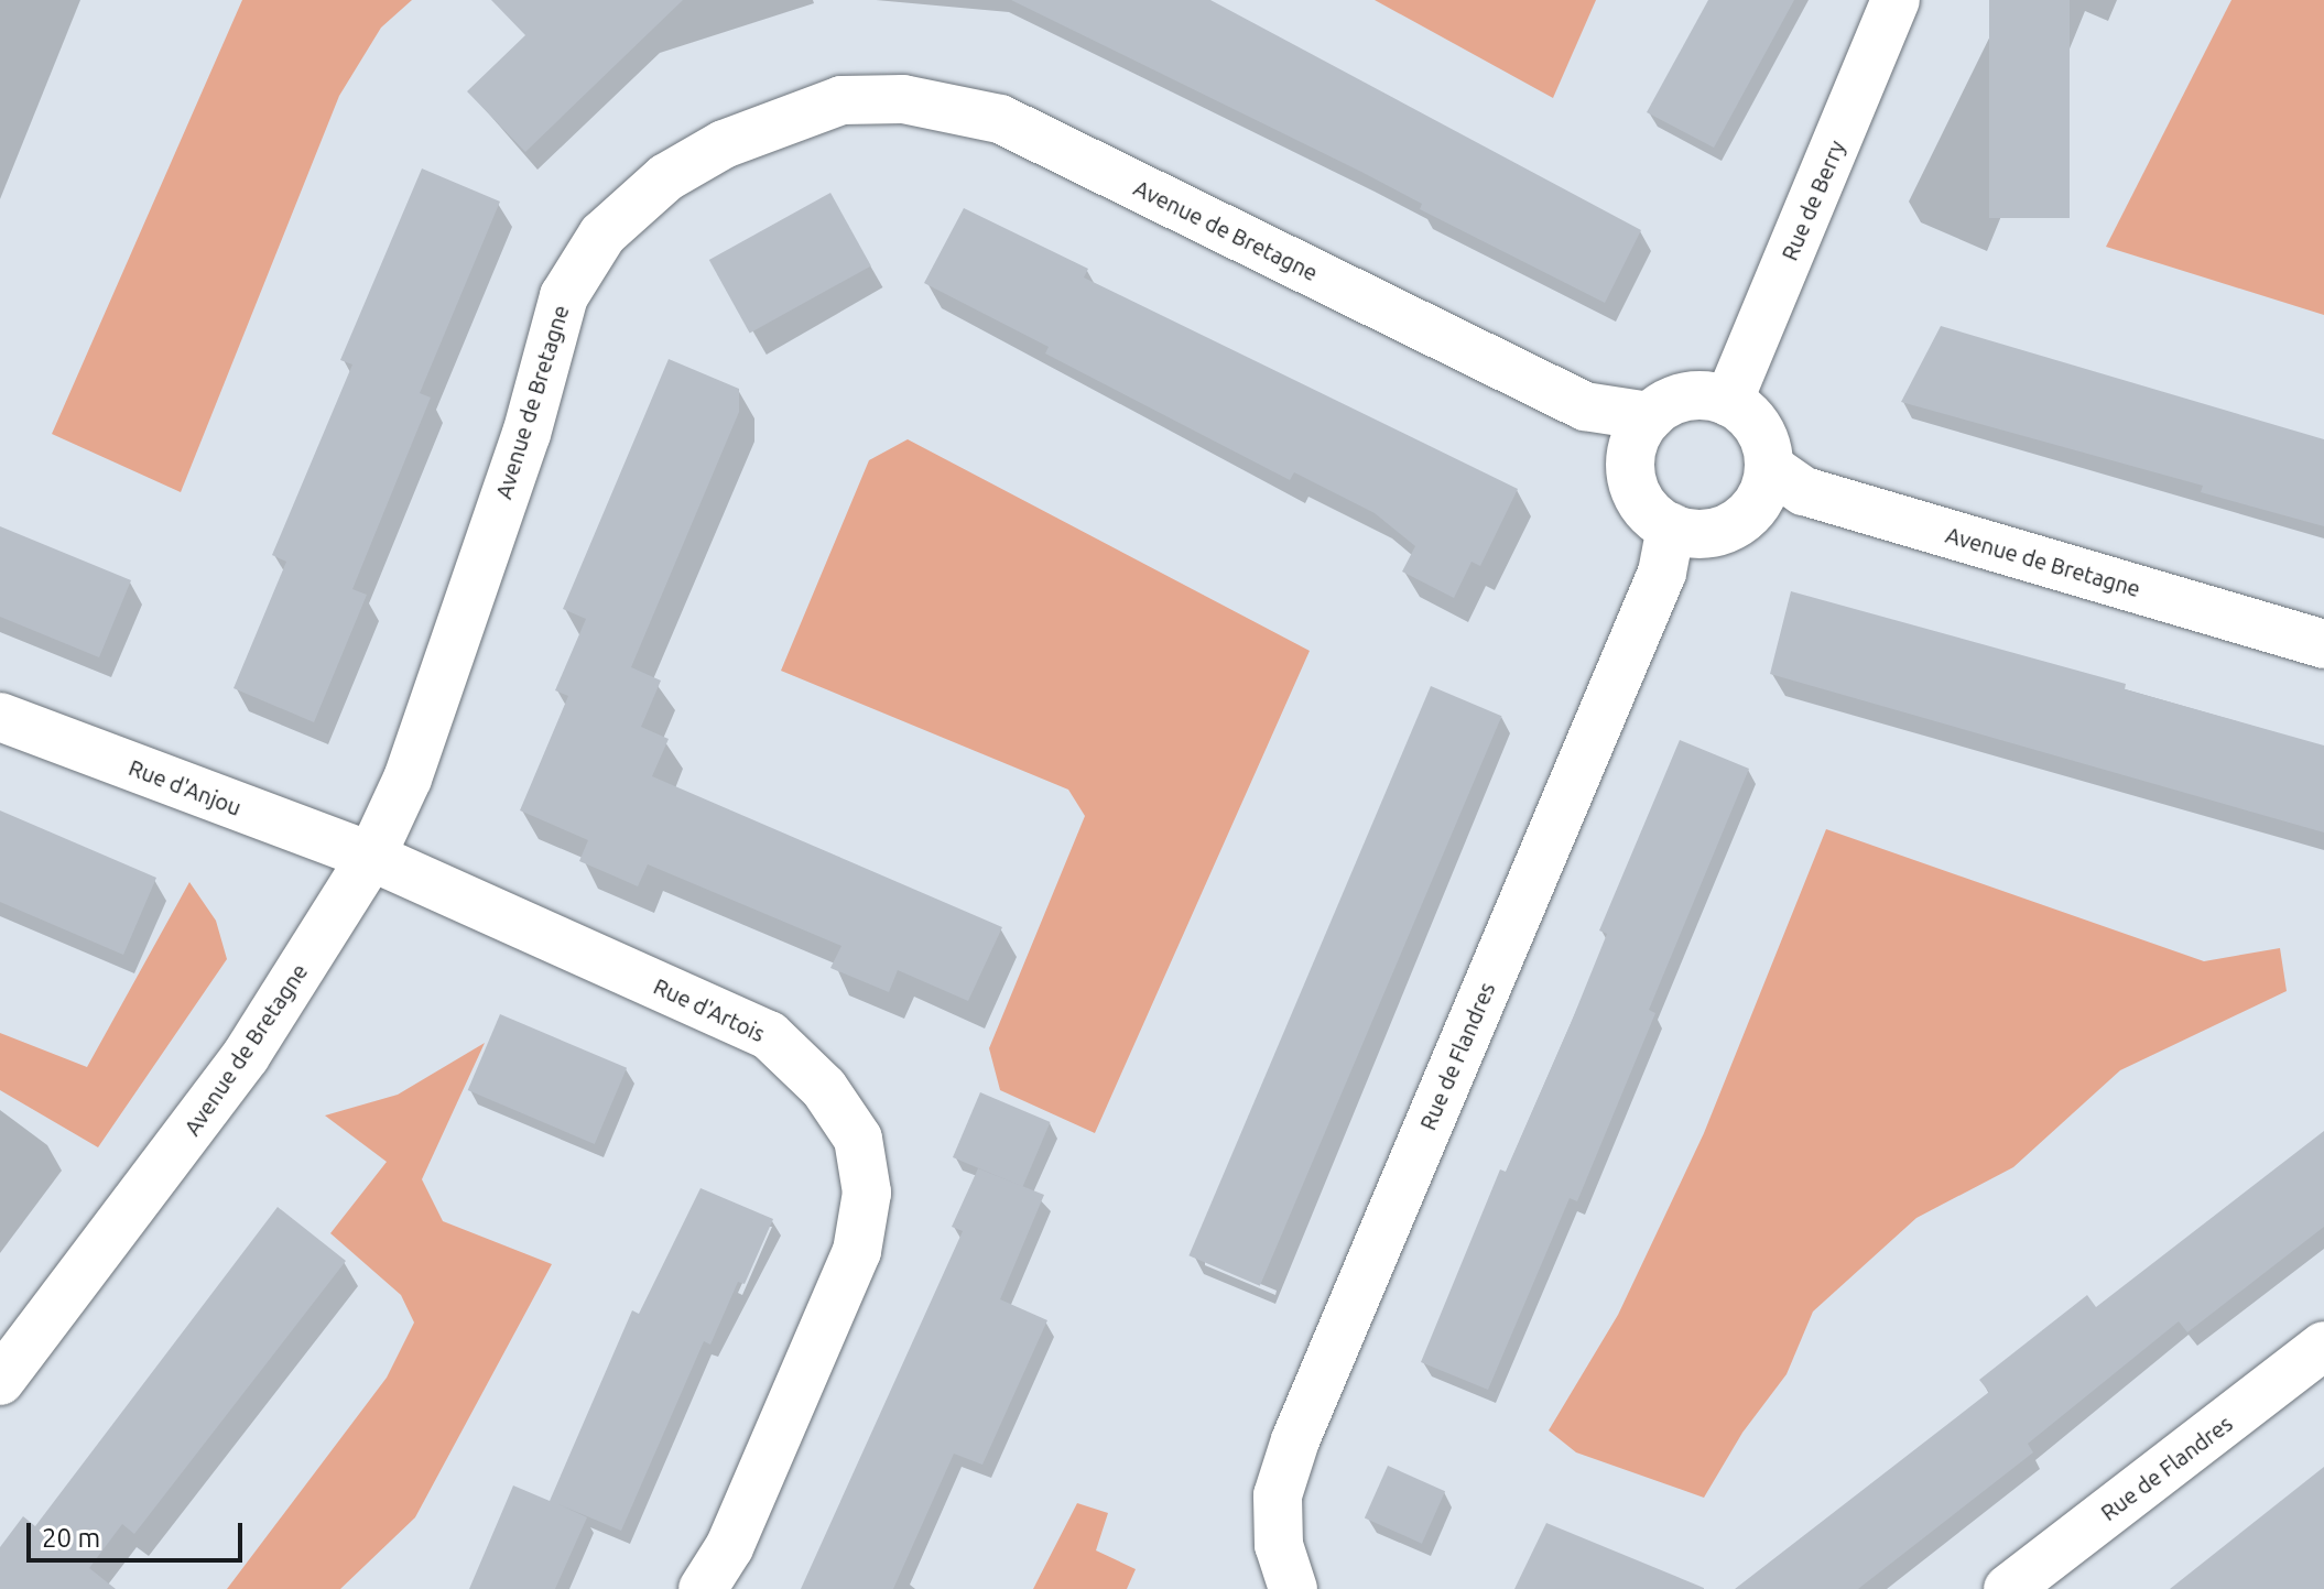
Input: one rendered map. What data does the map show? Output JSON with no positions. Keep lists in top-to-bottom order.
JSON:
{
  "streets": {
    "street": [
      "Rue de Berry",
      "Avenue de Bretagne",
      "Rue d'Anjou",
      "Rue d'Artois",
      "Rue de Flandres"
    ]
  },
  "crossings": [
    ["Rue de Berry", "Avenue de Bretagne"],
    ["Rue de Berry", "Rue de Flandres"],
    ["Avenue de Bretagne", "Rue d'Anjou"],
    ["Avenue de Bretagne", "Rue d'Artois"],
    ["Avenue de Bretagne", "Rue de Flandres"],
    ["Rue d'Anjou", "Rue d'Artois"]
  ],
  "scale_bar": "20 m"
}
